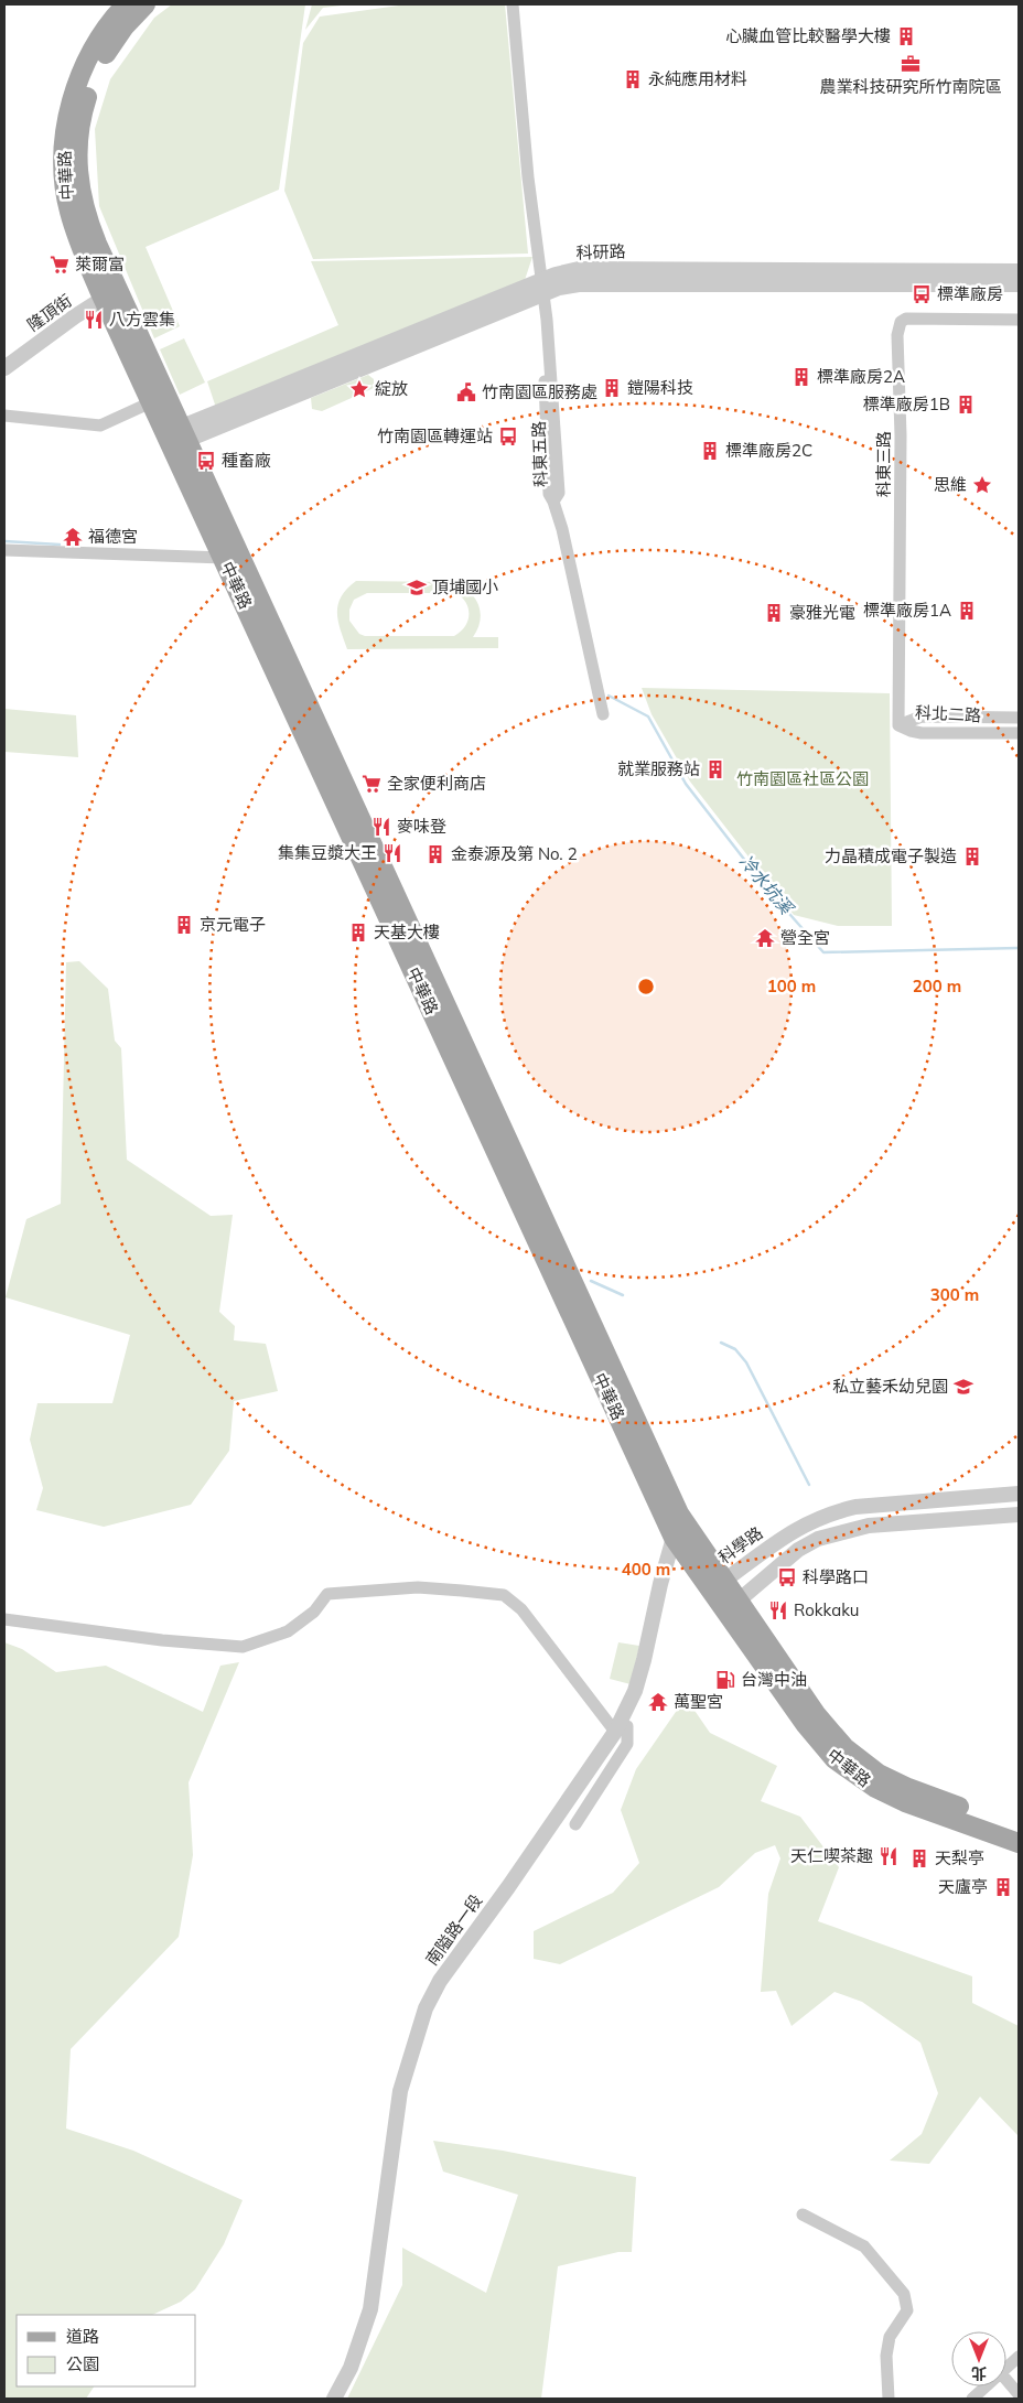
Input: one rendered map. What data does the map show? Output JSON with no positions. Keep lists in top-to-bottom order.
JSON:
{
  "streets": {
    "main road": ["中華路"],
    "street": [
      "科研路",
      "隆頂街",
      "科東五路",
      "科東三路",
      "科北二路",
      "科學路",
      "南隘路一段"
    ]
  },
  "crossings": [
    ["中華路", "科研路"],
    ["中華路", "隆頂街"],
    ["中華路", "科學路"],
    ["中華路", "南隘路一段"],
    ["科研路", "科東五路"],
    ["科東三路", "科北二路"]
  ],
  "water": ["冷水坑溪"],
  "parks": ["竹南園區社區公園"],
  "places": {
    "building": [
      "心臟血管比較醫學大樓",
      "永純應用材料",
      "標準廠房2A",
      "鎧陽科技",
      "標準廠房1B",
      "標準廠房2C",
      "標準廠房1A",
      "豪雅光電",
      "就業服務站",
      "金泰源及第 No. 2",
      "力晶積成電子製造",
      "京元電子",
      "天基大樓",
      "天梨亭",
      "天廬亭"
    ],
    "office": ["農業科技研究所竹南院區"],
    "supermarket": ["萊爾富", "全家便利商店"],
    "bus stop": [
      "標準廠房",
      "竹南園區轉運站",
      "種畜廠",
      "科學路口"
    ],
    "restaurant": [
      "八方雲集",
      "麥味登",
      "集集豆漿大王",
      "Rokkaku",
      "天仁喫茶趣"
    ],
    "place": ["綻放", "思維"],
    "public building": ["竹南園區服務處"],
    "temple": ["福德宮", "營全宮", "萬聖宮"],
    "school or university": ["頂埔國小", "私立藝禾幼兒園"],
    "fuel station": ["台灣中油"]
  },
  "legend": ["道路", "公園"],
  "north": "bottom",
  "rings": [
    "100 m",
    "200 m",
    "300 m",
    "400 m"
  ]
}
